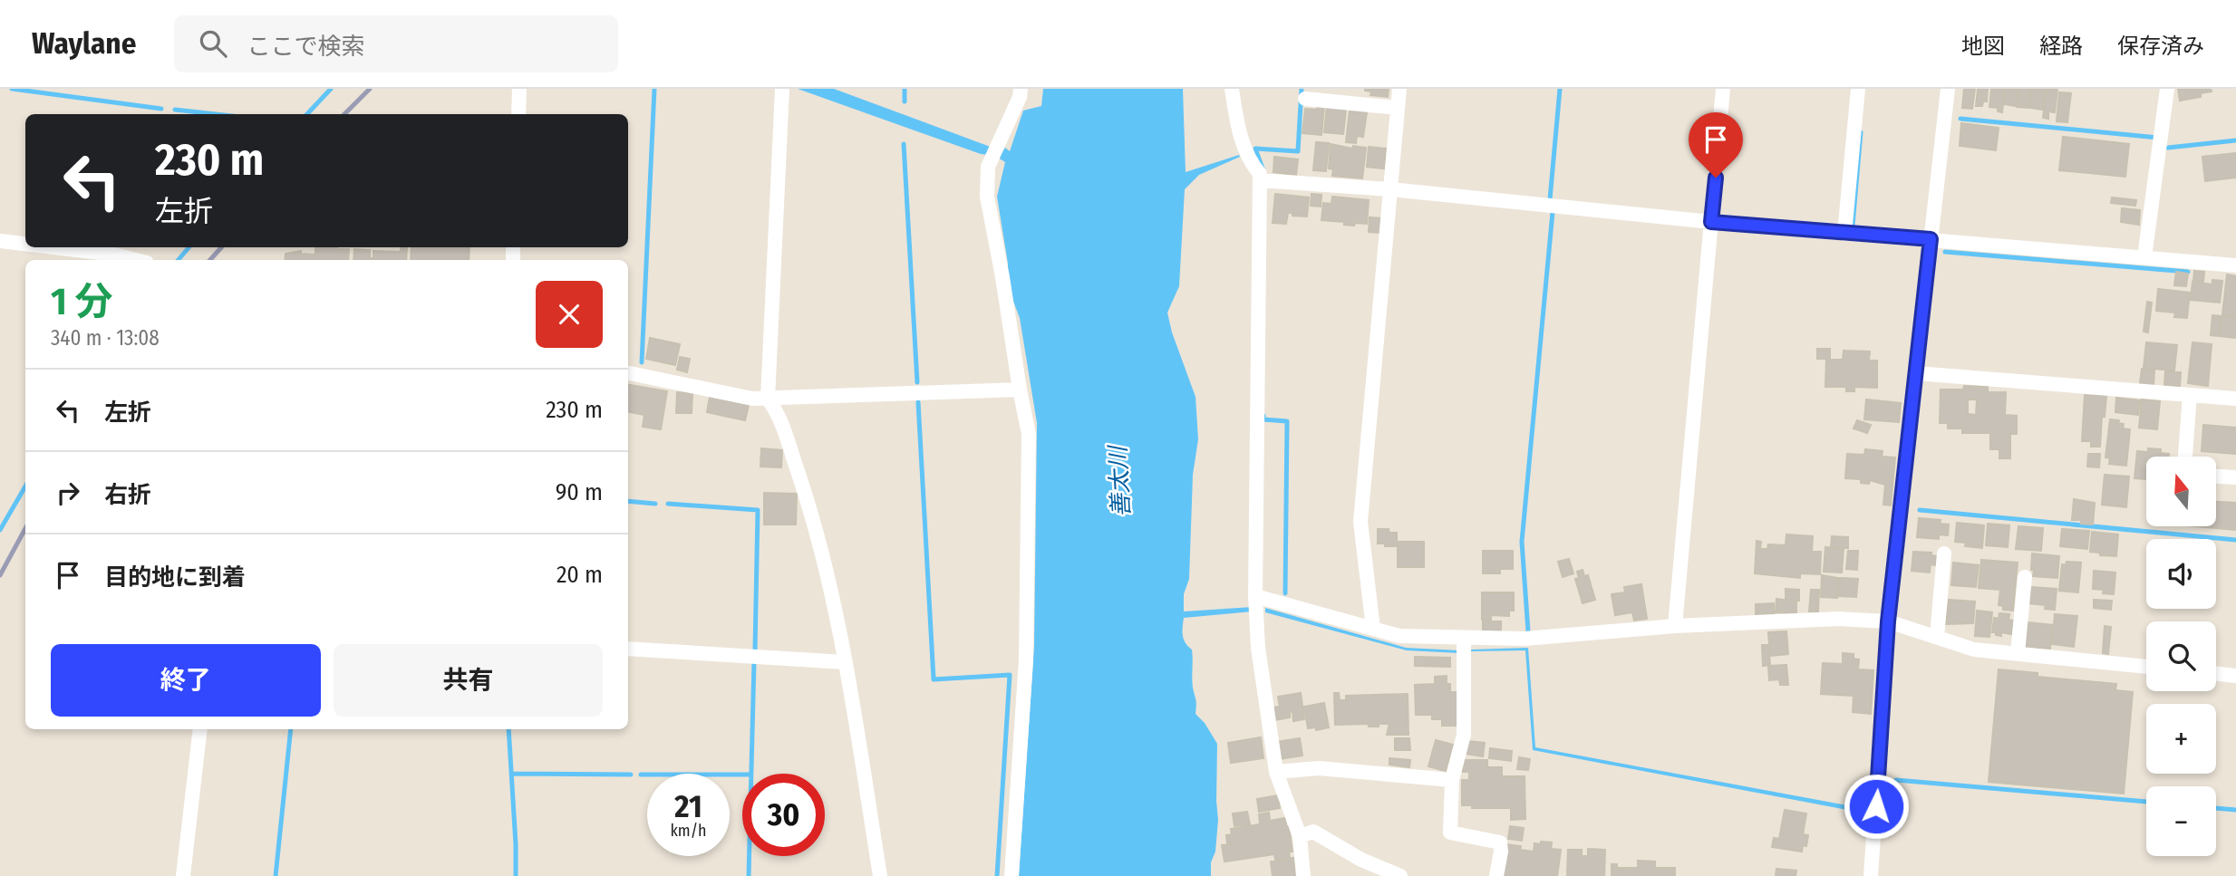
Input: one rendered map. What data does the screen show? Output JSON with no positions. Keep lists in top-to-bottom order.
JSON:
{
  "water": ["善太川"],
  "north": "top",
  "page": {
    "header": "Waylane",
    "search": "ここで検索",
    "nav": ["地図", "経路", "保存済み"],
    "turn": ["230 m", "左折"],
    "heading": ["1 分", "340 m · 13:08"],
    "list": [
      {
        "name": "左折",
        "value": "230 m"
      },
      {
        "name": "右折",
        "value": "90 m"
      },
      {
        "name": "目的地に到着",
        "value": "20 m"
      }
    ],
    "map_buttons": ["+", "−"],
    "buttons": ["終了", "共有"],
    "speed": "21 km/h",
    "limit": "30"
  }
}
